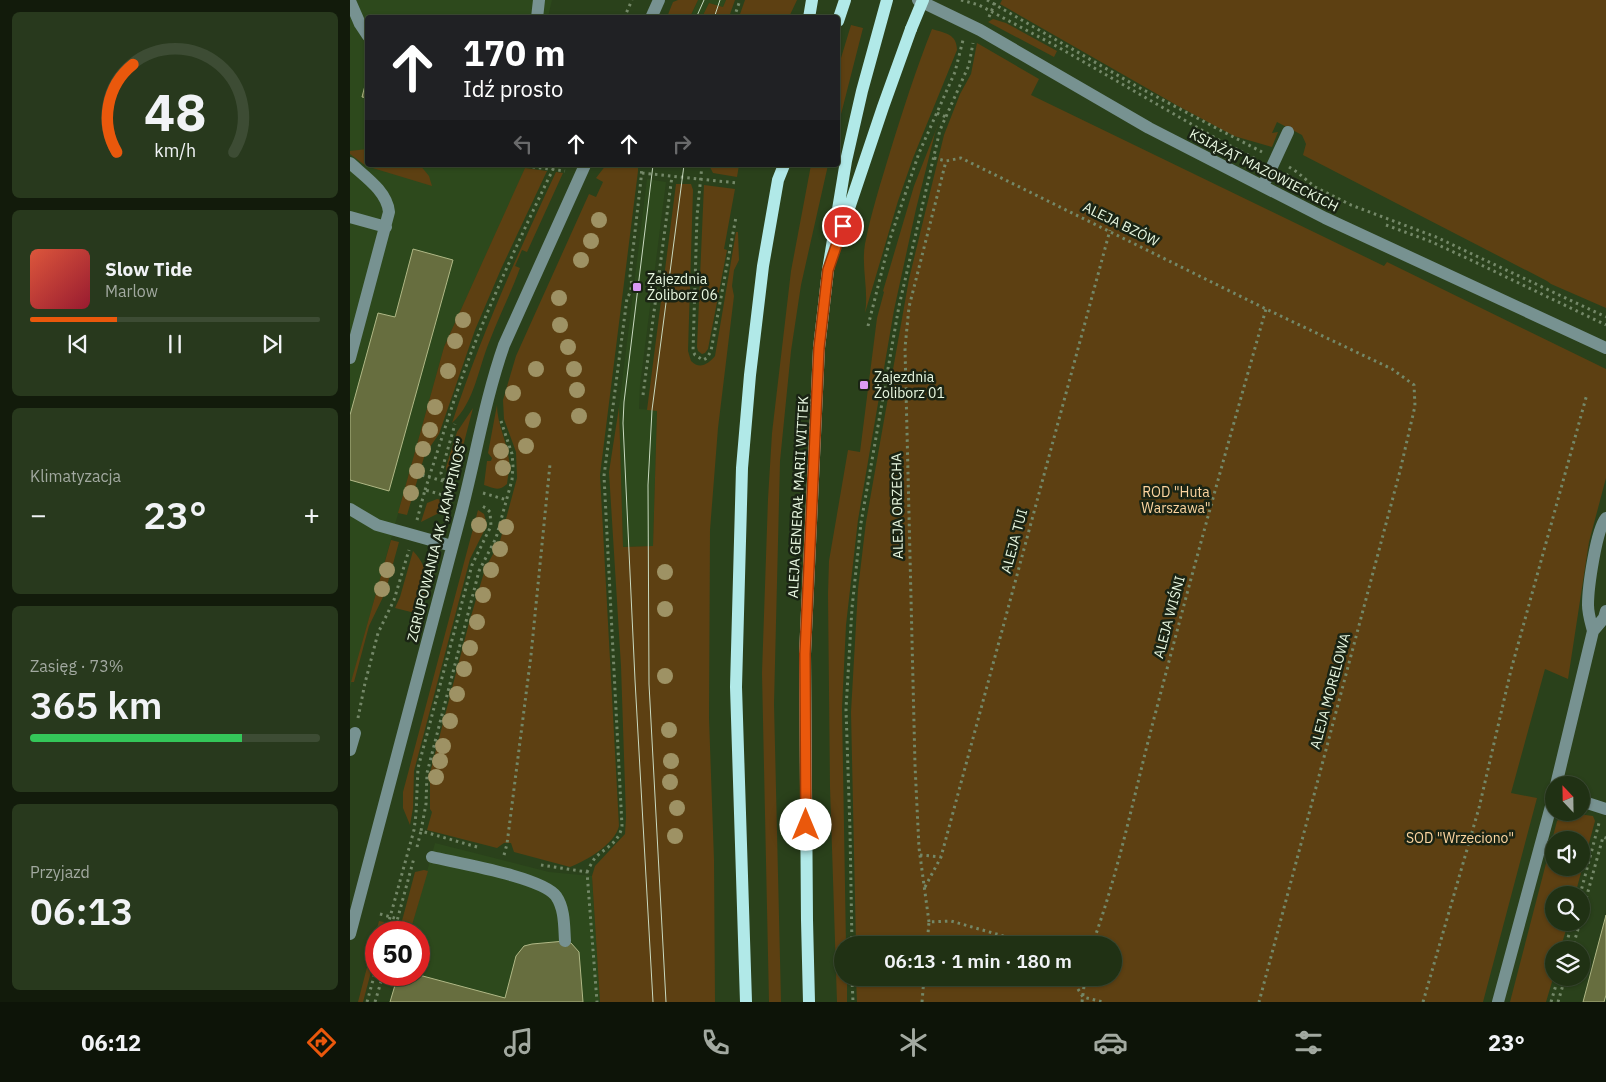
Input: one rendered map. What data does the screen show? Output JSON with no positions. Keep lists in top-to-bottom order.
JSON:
{
  "streets": {
    "main road": ["ALEJA GENERAŁ MARII WITTEK"],
    "street": ["KSIĄŻĄT MAZOWIECKICH", "ZGRUPOWANIA AK „KAMPINOS”"],
    "path": [
      "ALEJA BZÓW",
      "ALEJA ORZECHA",
      "ALEJA TUI",
      "ALEJA WIŚNI",
      "ALEJA MORELOWA"
    ]
  },
  "crossings": [
    ["ALEJA BZÓW", "ALEJA ORZECHA"],
    ["ALEJA BZÓW", "ALEJA TUI"],
    ["ALEJA BZÓW", "ALEJA WIŚNI"],
    ["ALEJA BZÓW", "ALEJA MORELOWA"],
    ["ALEJA ORZECHA", "ALEJA TUI"]
  ],
  "parks": ["ROD \"Huta Warszawa\"", "SOD \"Wrzeciono\""],
  "places": {
    "transit": ["Zajezdnia Żoliborz 06", "Zajezdnia Żoliborz 01"]
  },
  "north": "top",
  "page": {
    "turn": ["170 m", "Idź prosto"],
    "song": ["Slow Tide", "Marlow"],
    "tile": [
      "Klimatyzacja",
      ["Zasięg · 73%", "365 km"],
      ["Przyjazd", "06:13"]
    ],
    "heat": ["−", "23°", "+"],
    "limit": "50",
    "trip": "06:13 · 1 min · 180 m",
    "tabs": ["06:12", "23°"],
    "gauge": ["48", "km/h"]
  }
}
